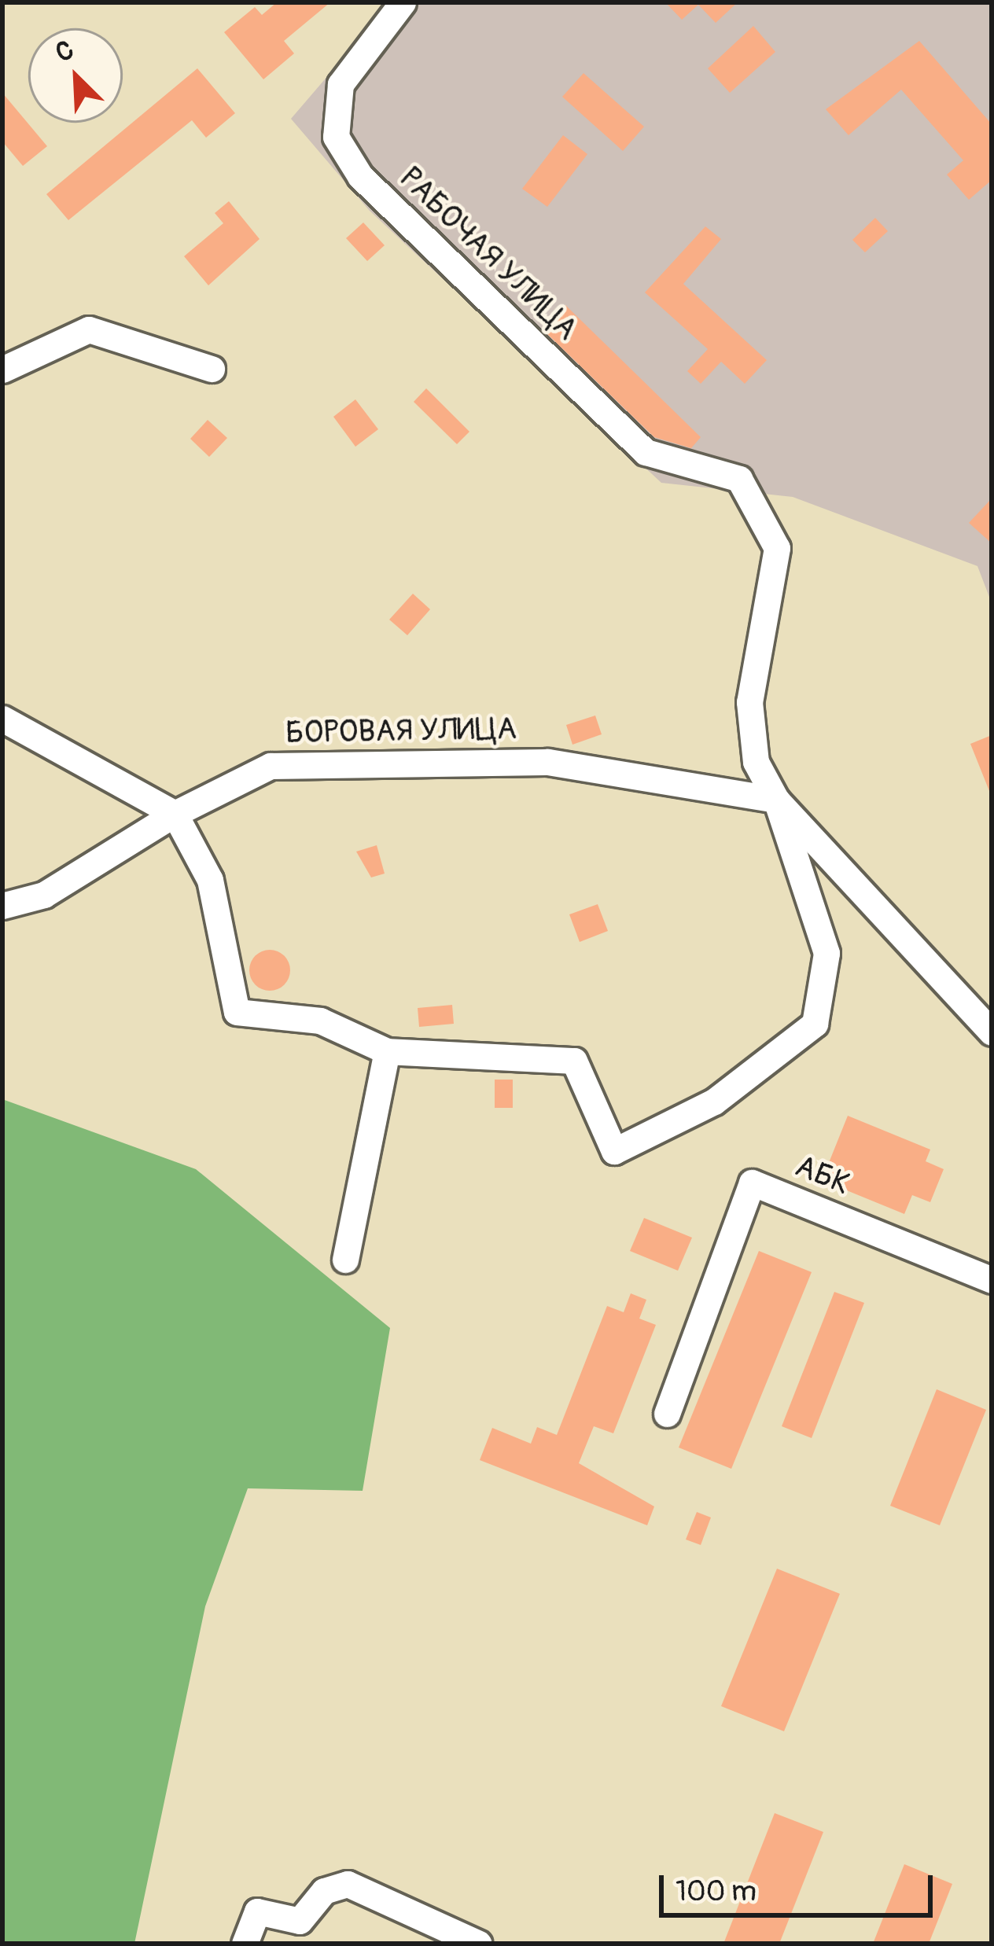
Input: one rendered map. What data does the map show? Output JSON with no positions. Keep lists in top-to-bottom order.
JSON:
{
  "streets": {
    "street": ["РАБОЧАЯ УЛИЦА", "БОРОВАЯ УЛИЦА", "АБК"]
  },
  "crossings": [
    ["РАБОЧАЯ УЛИЦА", "БОРОВАЯ УЛИЦА"]
  ],
  "scale_bar": "100 m",
  "north": "top left"
}
